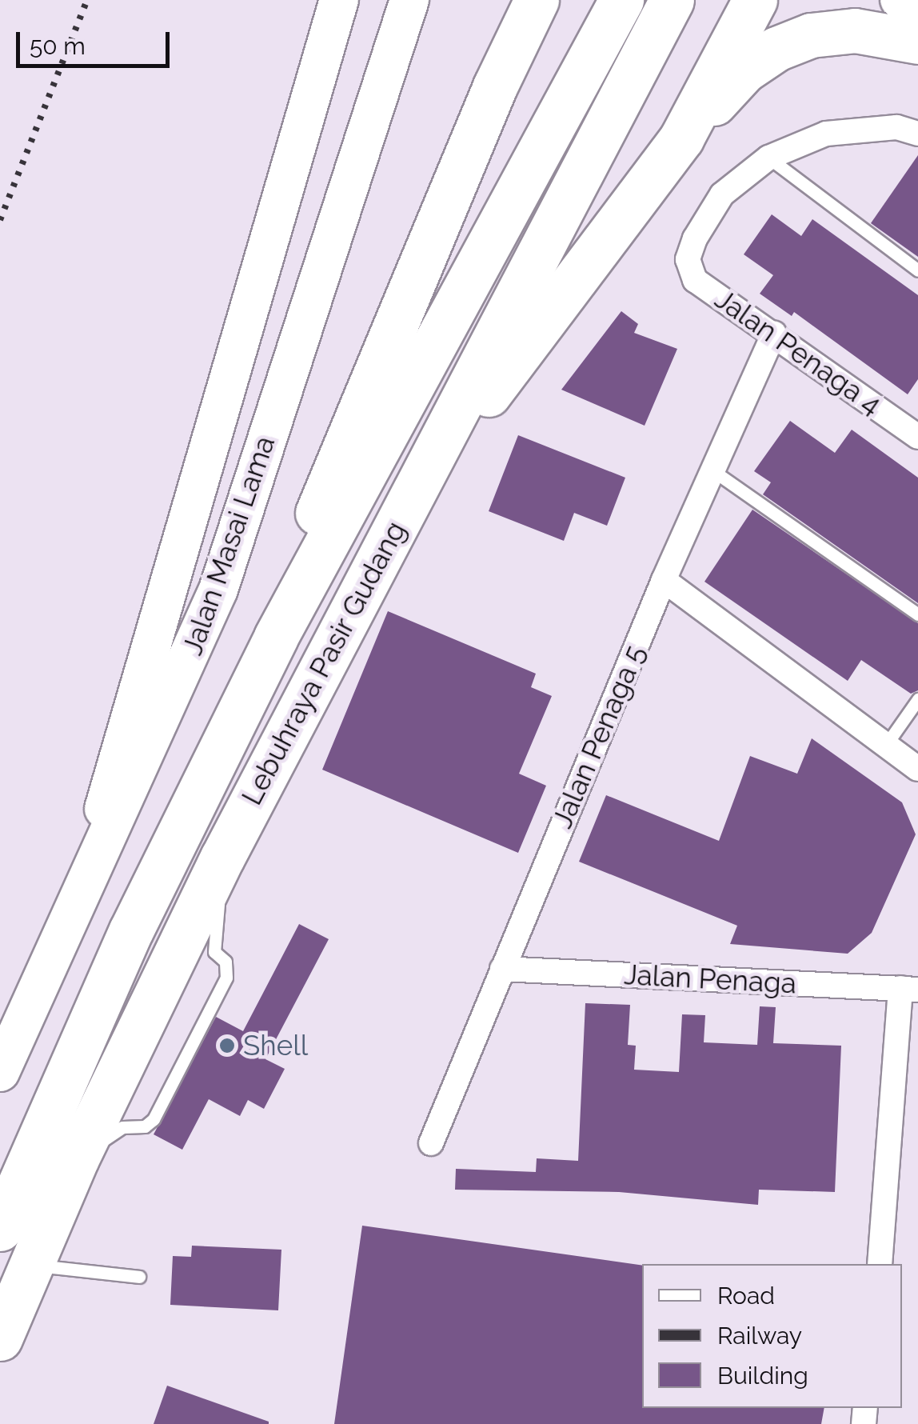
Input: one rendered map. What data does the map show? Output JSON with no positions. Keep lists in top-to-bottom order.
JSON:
{
  "streets": {
    "highway": ["Lebuhraya Pasir Gudang"],
    "main road": ["Jalan Masai Lama"],
    "street": ["Jalan Penaga 4", "Jalan Penaga 5", "Jalan Penaga"]
  },
  "crossings": [
    ["Jalan Penaga 4", "Jalan Penaga 5"],
    ["Jalan Penaga 5", "Jalan Penaga"]
  ],
  "places": ["Shell"],
  "legend": ["Road", "Railway", "Building"],
  "scale_bar": "50 m"
}
